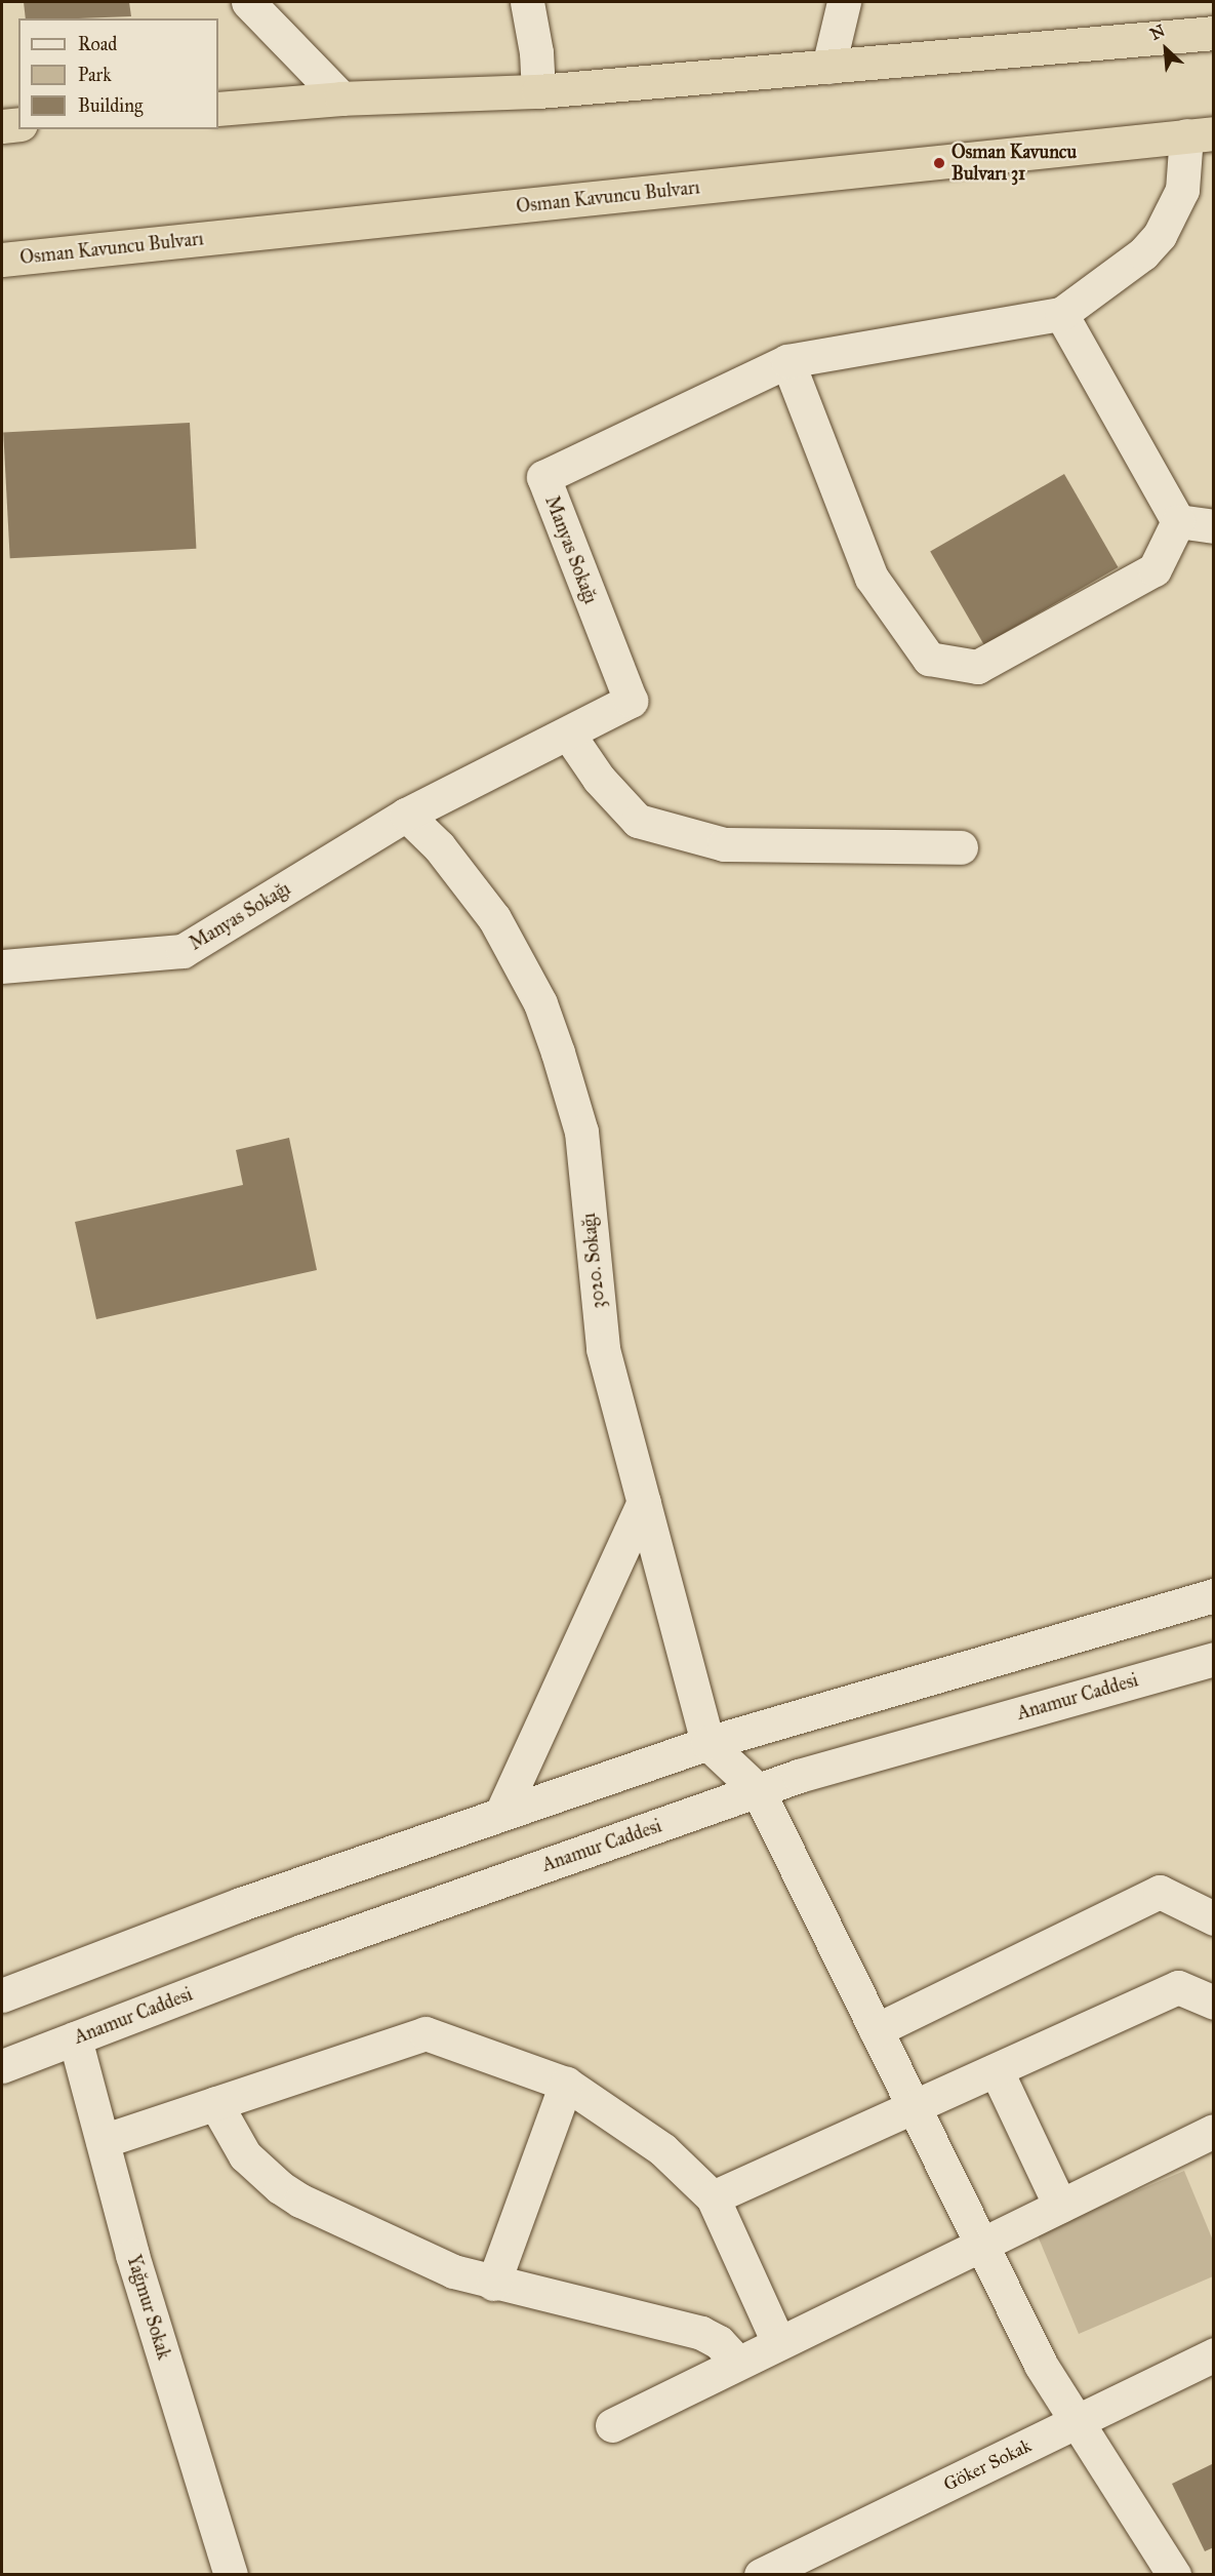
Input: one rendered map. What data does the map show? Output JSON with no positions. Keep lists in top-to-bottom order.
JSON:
{
  "streets": {
    "highway": ["Osman Kavuncu Bulvarı"],
    "street": [
      "Manyas Sokağı",
      "3020. Sokağı",
      "Anamur Caddesi",
      "Yağmur Sokak",
      "Göker Sokak"
    ]
  },
  "crossings": [
    ["Osman Kavuncu Bulvarı", "Manyas Sokağı"],
    ["Manyas Sokağı", "3020. Sokağı"],
    ["Anamur Caddesi", "Yağmur Sokak"]
  ],
  "places": ["Osman Kavuncu Bulvarı 31"],
  "legend": ["Road", "Park", "Building"],
  "north": "top left"
}
